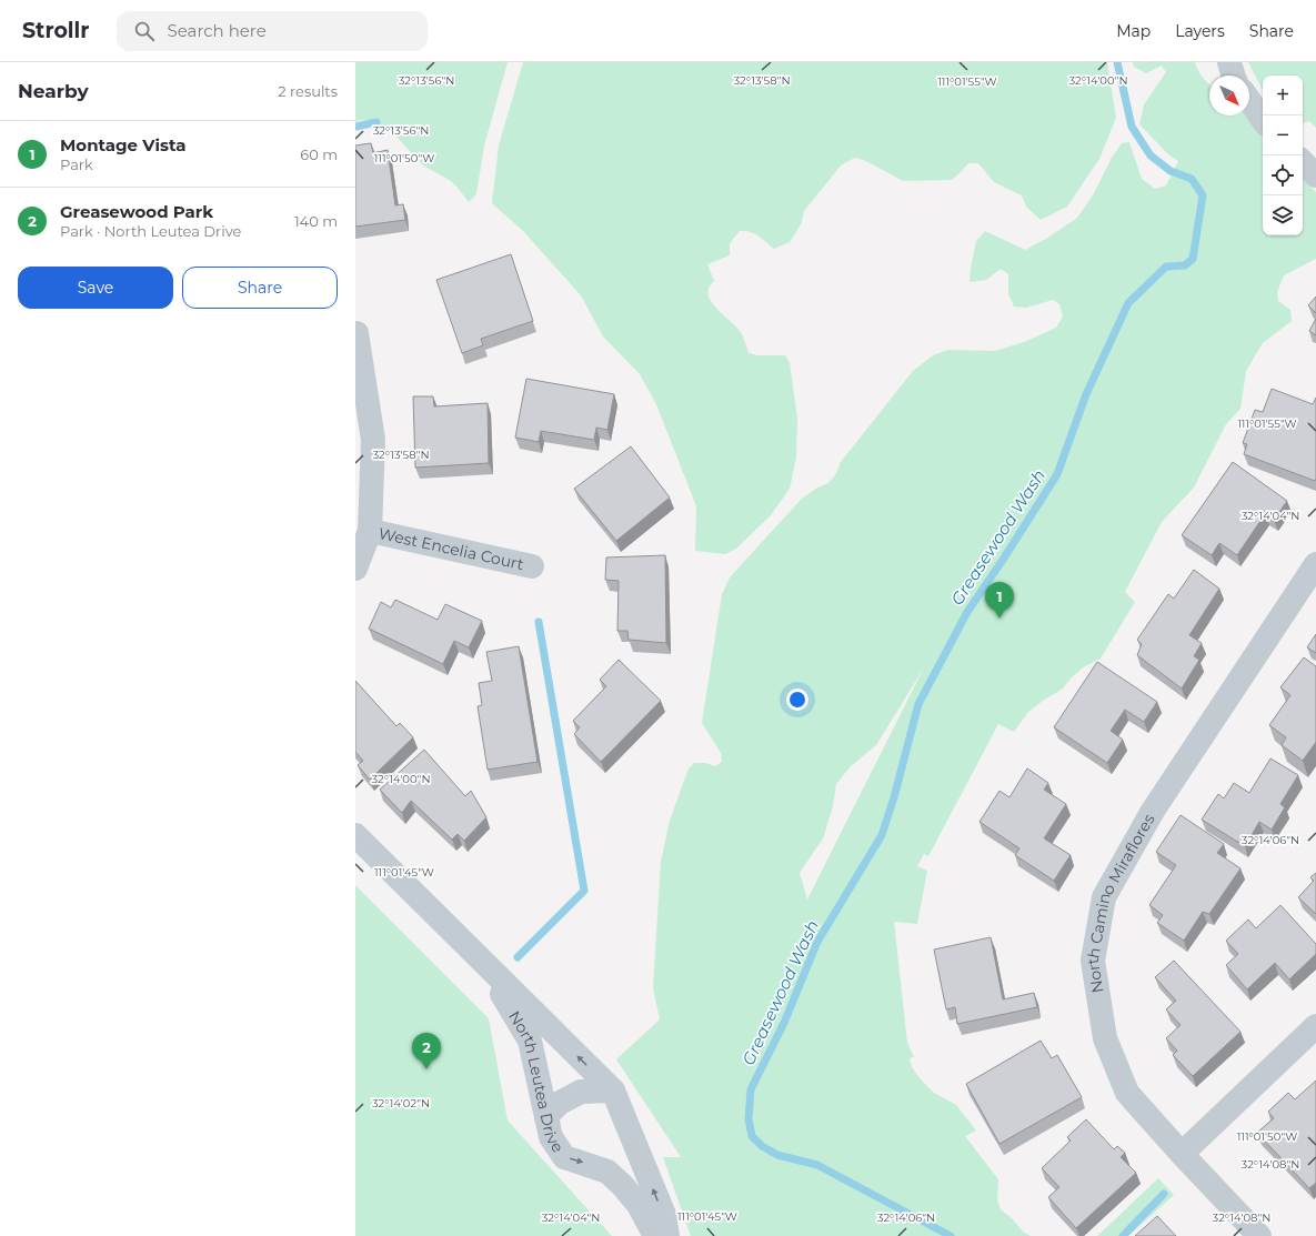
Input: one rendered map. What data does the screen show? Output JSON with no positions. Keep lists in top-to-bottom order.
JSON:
{
  "streets": {
    "street": ["West Encelia Court", "North Camino Miraflores", "North Leutea Drive"]
  },
  "water": ["Greasewood Wash"],
  "north": "bottom right",
  "page": {
    "header": "Strollr",
    "search": "Search here",
    "nav": ["Map", "Layers", "Share"],
    "heading": ["Nearby", "2 results"],
    "map_buttons": ["+", "−"],
    "list": [
      {
        "mark": "1",
        "name": "Montage Vista",
        "note": "Park",
        "value": "60 m"
      },
      {
        "mark": "2",
        "name": "Greasewood Park",
        "note": "Park · North Leutea Drive",
        "value": "140 m"
      }
    ],
    "buttons": ["Save", "Share"],
    "pins": ["1", "2"]
  },
  "coordinates": [
    "32°13'56\"N",
    "32°13'58\"N",
    "32°14'00\"N",
    "111°01'55\"W",
    "111°01'50\"W",
    "32°14'04\"N",
    "32°14'06\"N",
    "111°01'45\"W",
    "32°14'02\"N",
    "32°14'08\"N"
  ]
}
